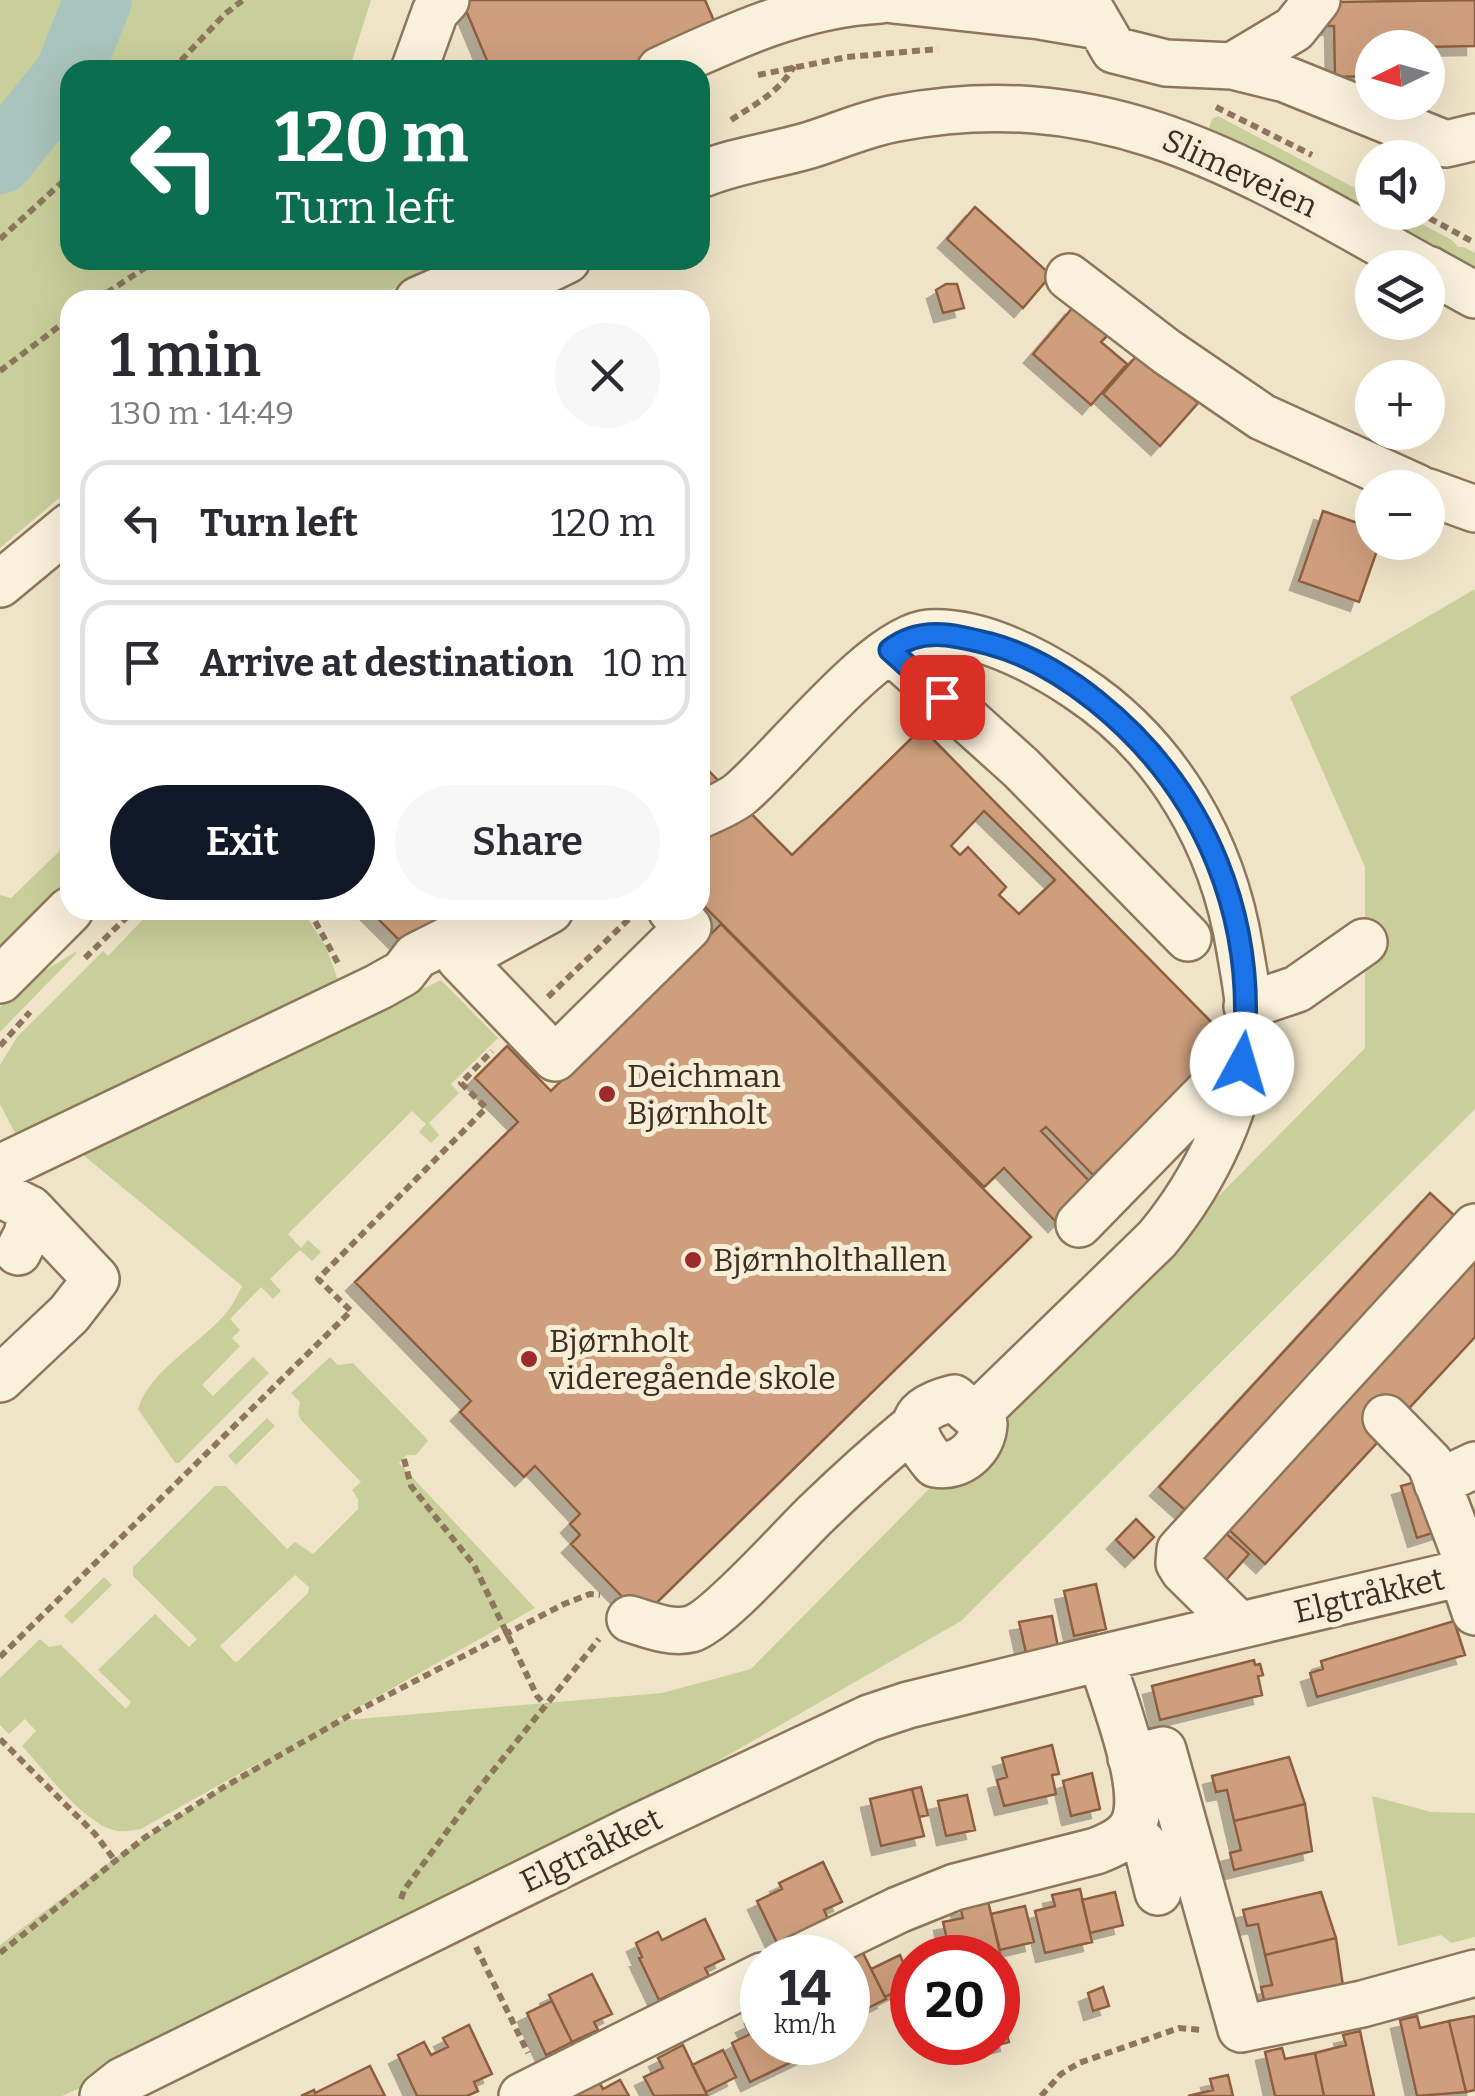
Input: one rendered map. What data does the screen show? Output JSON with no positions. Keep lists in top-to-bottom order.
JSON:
{
  "streets": {
    "street": ["Slimeveien", "Elgtråkket"]
  },
  "places": ["Deichman Bjørnholt", "Bjørnholthallen", "Bjørnholt videregående skole"],
  "north": "left",
  "page": {
    "map_buttons": ["+", "−"],
    "turn": ["120 m", "Turn left"],
    "heading": ["1 min", "130 m · 14:49"],
    "list": [
      {
        "name": "Turn left",
        "value": "120 m"
      },
      {
        "name": "Arrive at destination",
        "value": "10 m"
      }
    ],
    "buttons": ["Exit", "Share"],
    "speed": "14 km/h",
    "limit": "20"
  }
}
